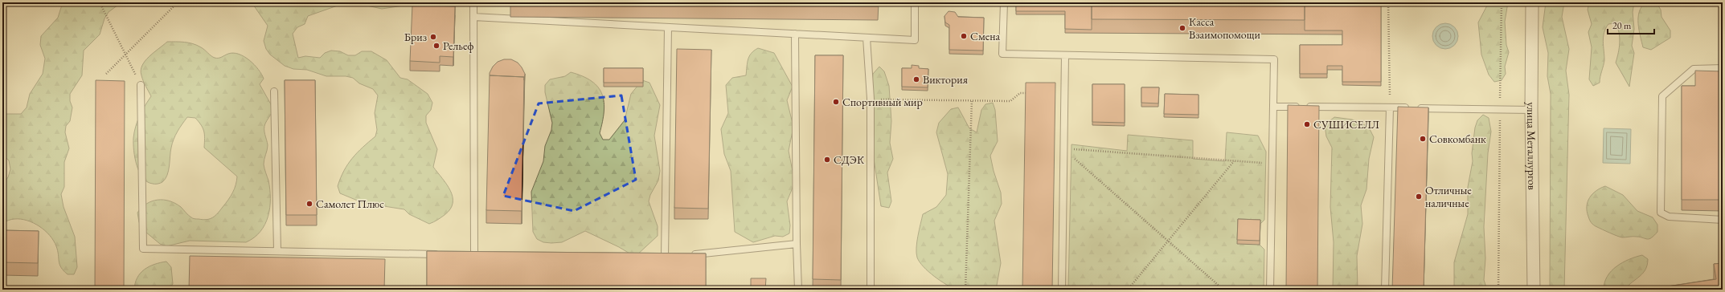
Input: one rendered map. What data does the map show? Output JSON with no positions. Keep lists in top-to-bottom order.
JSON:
{
  "streets": {
    "street": ["улица Металлургов"]
  },
  "places": [
    "Касса Взаимопомощи",
    "Смена",
    "Бриз",
    "Рельеф",
    "Виктория",
    "Спортивный мир",
    "СУШИСЕЛЛ",
    "Совкомбанк",
    "СДЭК",
    "Отличные наличные",
    "Самолет Плюс"
  ],
  "scale_bar": "20 m"
}
